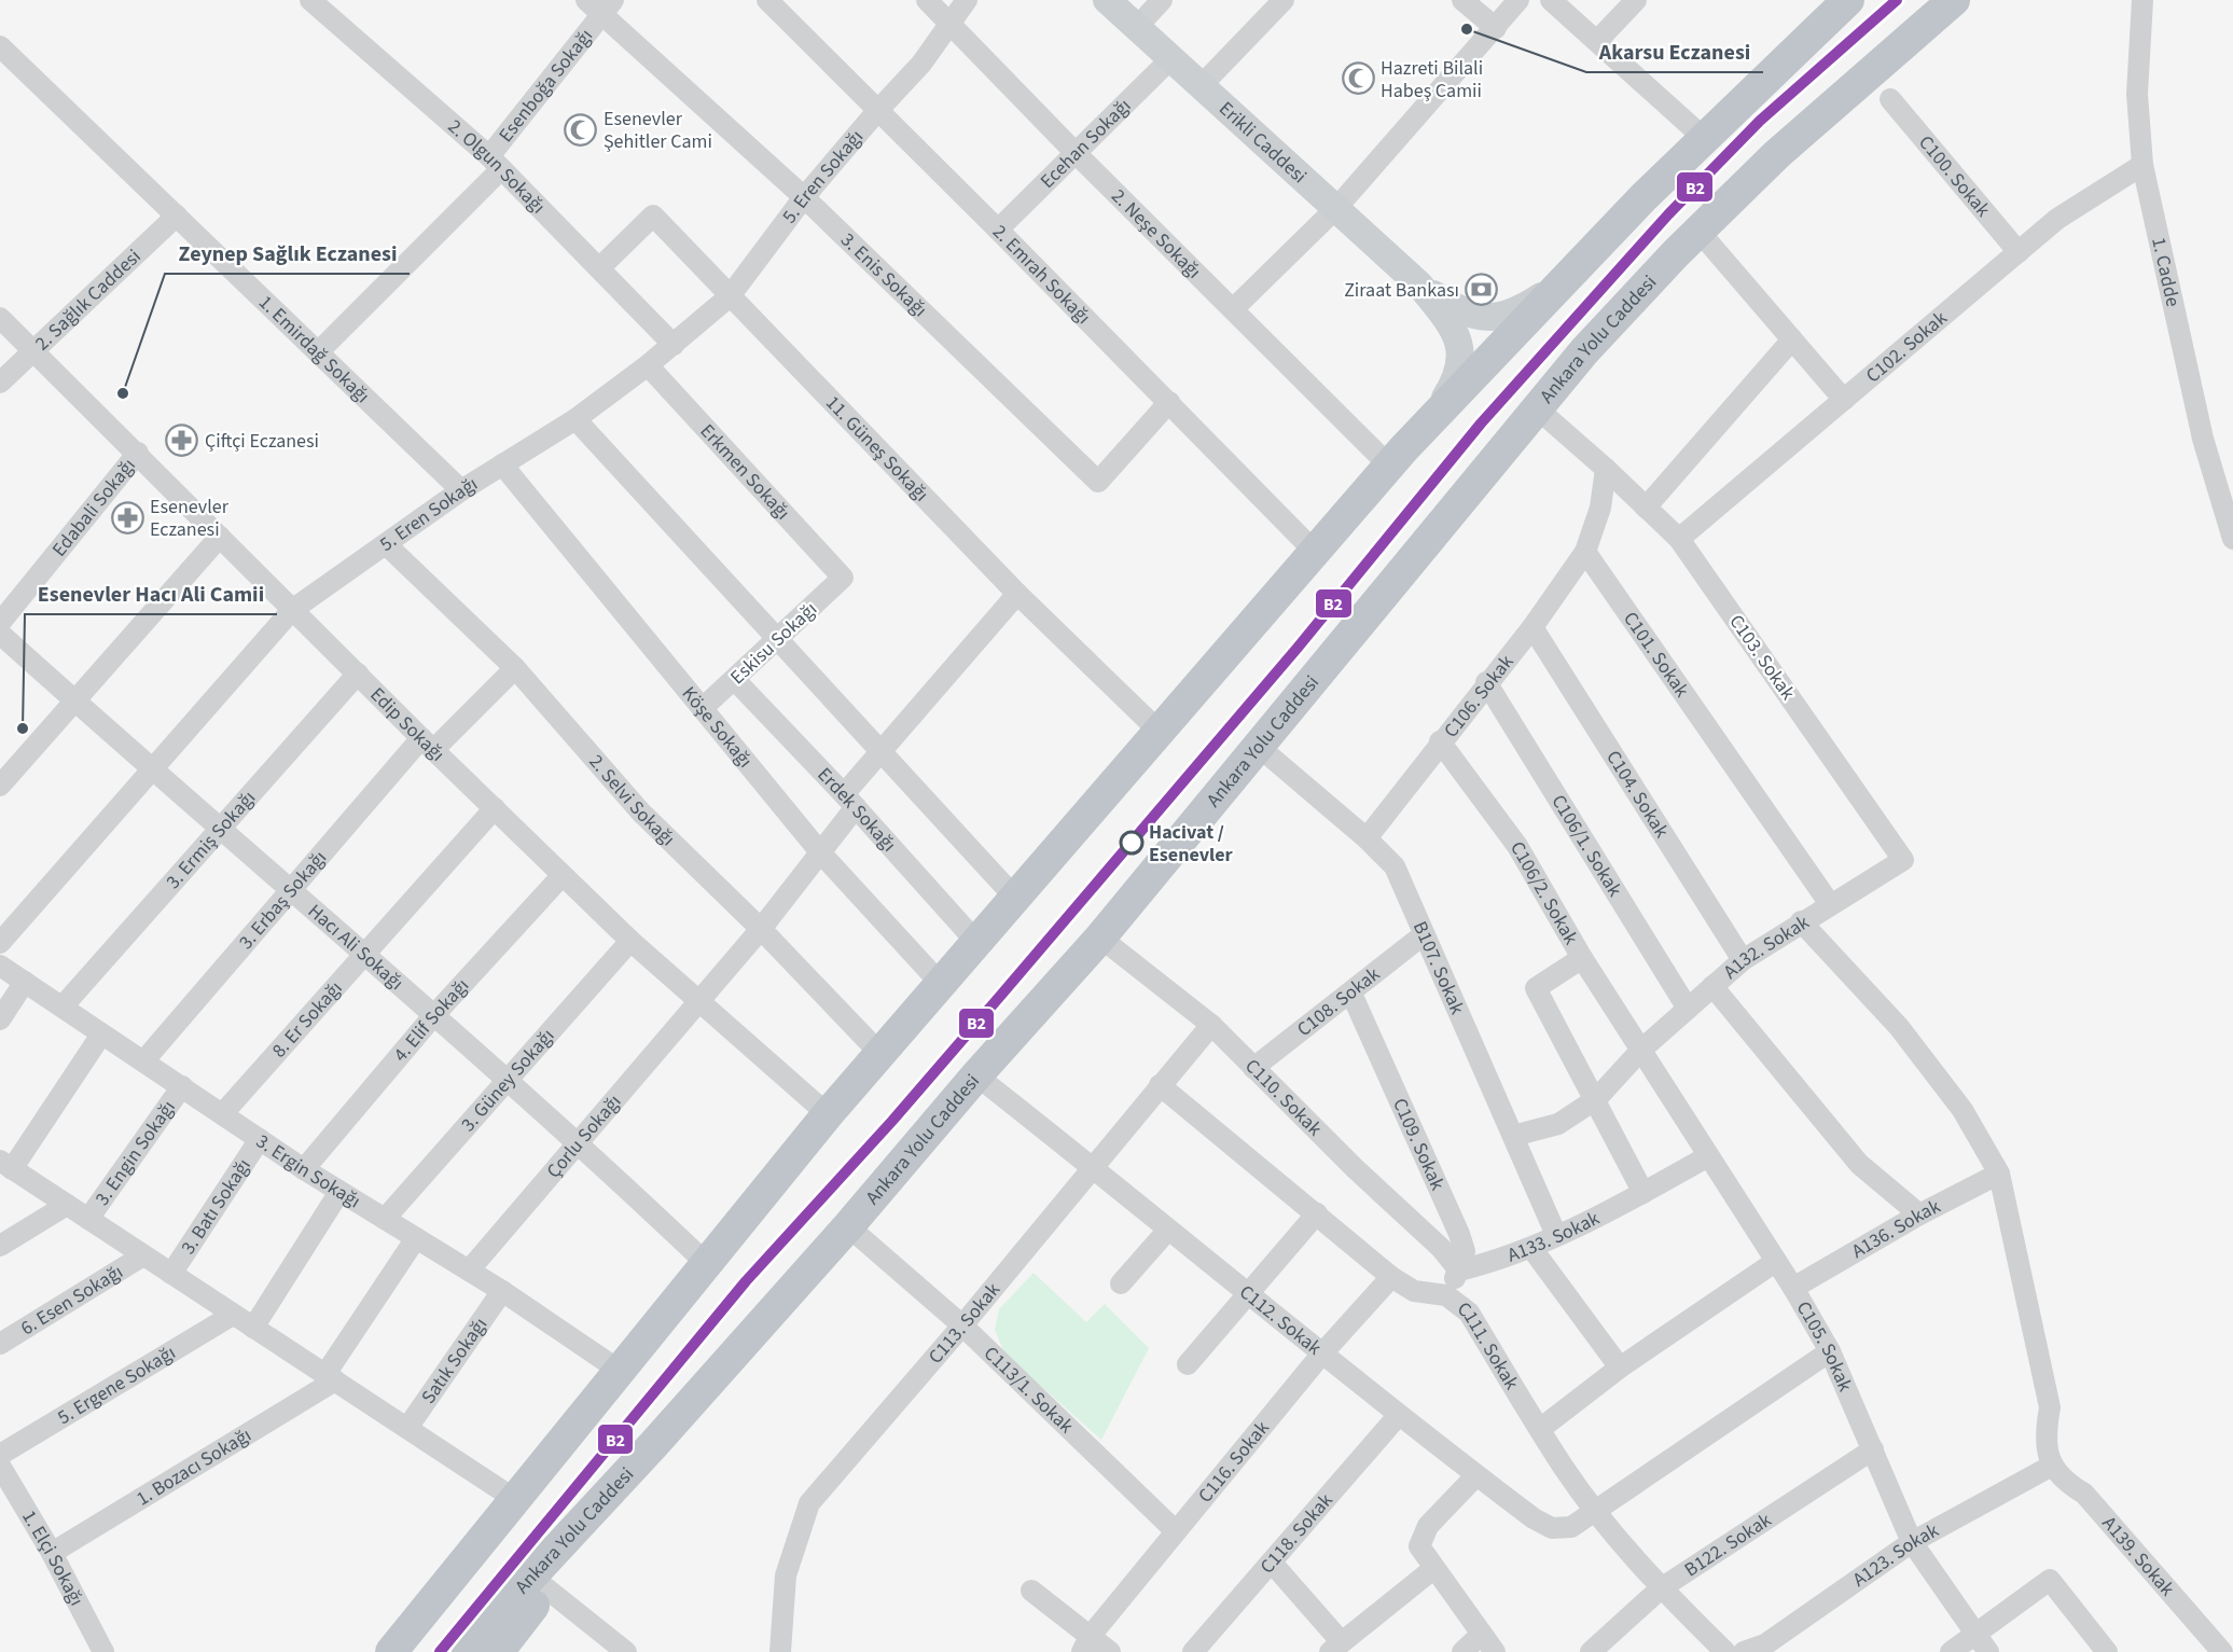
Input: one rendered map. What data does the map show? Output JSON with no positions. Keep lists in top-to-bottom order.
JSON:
{
  "streets": {
    "highway": ["Ankara Yolu Caddesi"],
    "main road": ["Erikli Caddesi"],
    "street": [
      "Esenboğa Sokağı",
      "Ecehan Sokağı",
      "2. Olgun Sokağı",
      "C100. Sokak",
      "5. Eren Sokağı",
      "2. Neşe Sokağı",
      "1. Cadde",
      "2. Emrah Sokağı",
      "3. Enis Sokağı",
      "2. Sağlık Caddesi",
      "C102. Sokak",
      "1. Emirdağ Sokağı",
      "11. Güneş Sokağı",
      "Erkmen Sokağı",
      "Edabali Sokağı",
      "Eskisu Sokağı",
      "C101. Sokak",
      "C103. Sokak",
      "C106. Sokak",
      "Edip Sokağı",
      "Köşe Sokağı",
      "C104. Sokak",
      "2. Selvi Sokağı",
      "Erdek Sokağı",
      "3. Ermiş Sokağı",
      "C106/1. Sokak",
      "C106/2. Sokak",
      "3. Erbaş Sokağı",
      "A132. Sokak",
      "Hacı Ali Sokağı",
      "B107. Sokak",
      "C108. Sokak",
      "8. Er Sokağı",
      "4. Elif Sokağı",
      "3. Güney Sokağı",
      "C110. Sokak",
      "Çorlu Sokağı",
      "C109. Sokak",
      "3. Engin Sokağı",
      "3. Ergin Sokağı",
      "3. Batı Sokağı",
      "A136. Sokak",
      "A133. Sokak",
      "6. Esen Sokağı",
      "C112. Sokak",
      "C113. Sokak",
      "C105. Sokak",
      "C111. Sokak",
      "Satık Sokağı",
      "5. Ergene Sokağı",
      "C113/1. Sokak",
      "C116. Sokak",
      "1. Bozacı Sokağı",
      "C118. Sokak",
      "B122. Sokak",
      "A123. Sokak",
      "A139. Sokak",
      "1. Elçi Sokağı"
    ]
  },
  "crossings": [
    ["Esenboğa Sokağı", "2. Olgun Sokağı"],
    ["Esenboğa Sokağı", "3. Enis Sokağı"],
    ["Esenboğa Sokağı", "1. Emirdağ Sokağı"],
    ["Erikli Caddesi", "Ecehan Sokağı"],
    ["Ecehan Sokağı", "2. Neşe Sokağı"],
    ["Ecehan Sokağı", "2. Emrah Sokağı"],
    ["2. Olgun Sokağı", "5. Eren Sokağı"],
    ["2. Olgun Sokağı", "11. Güneş Sokağı"],
    ["C100. Sokak", "C102. Sokak"],
    ["5. Eren Sokağı", "2. Neşe Sokağı"],
    ["5. Eren Sokağı", "2. Emrah Sokağı"],
    ["5. Eren Sokağı", "3. Enis Sokağı"],
    ["5. Eren Sokağı", "1. Emirdağ Sokağı"],
    ["5. Eren Sokağı", "11. Güneş Sokağı"],
    ["5. Eren Sokağı", "Erkmen Sokağı"],
    ["5. Eren Sokağı", "Edip Sokağı"],
    ["5. Eren Sokağı", "Köşe Sokağı"],
    ["5. Eren Sokağı", "2. Selvi Sokağı"],
    ["5. Eren Sokağı", "Hacı Ali Sokağı"],
    ["1. Cadde", "C102. Sokak"],
    ["2. Emrah Sokağı", "3. Enis Sokağı"],
    ["2. Sağlık Caddesi", "1. Emirdağ Sokağı"],
    ["2. Sağlık Caddesi", "Edip Sokağı"],
    ["Ankara Yolu Caddesi", "B107. Sokak"],
    ["Ankara Yolu Caddesi", "C110. Sokak"],
    ["Ankara Yolu Caddesi", "C112. Sokak"],
    ["Ankara Yolu Caddesi", "C113/1. Sokak"],
    ["C102. Sokak", "C103. Sokak"],
    ["11. Güneş Sokağı", "Çorlu Sokağı"],
    ["Erkmen Sokağı", "Eskisu Sokağı"],
    ["Edabali Sokağı", "Edip Sokağı"],
    ["Eskisu Sokağı", "Köşe Sokağı"],
    ["Eskisu Sokağı", "Erdek Sokağı"],
    ["C101. Sokak", "C106. Sokak"],
    ["C101. Sokak", "A132. Sokak"],
    ["C103. Sokak", "A132. Sokak"],
    ["C106. Sokak", "C104. Sokak"],
    ["C106. Sokak", "C106/1. Sokak"],
    ["C106. Sokak", "C106/2. Sokak"],
    ["C106. Sokak", "B107. Sokak"],
    ["Edip Sokağı", "3. Ermiş Sokağı"],
    ["Edip Sokağı", "3. Erbaş Sokağı"],
    ["Edip Sokağı", "8. Er Sokağı"],
    ["Edip Sokağı", "4. Elif Sokağı"],
    ["Edip Sokağı", "3. Güney Sokağı"],
    ["Edip Sokağı", "Çorlu Sokağı"],
    ["Köşe Sokağı", "Çorlu Sokağı"],
    ["C104. Sokak", "A132. Sokak"],
    ["2. Selvi Sokağı", "3. Erbaş Sokağı"],
    ["2. Selvi Sokağı", "Çorlu Sokağı"],
    ["Erdek Sokağı", "Çorlu Sokağı"],
    ["3. Ermiş Sokağı", "Hacı Ali Sokağı"],
    ["3. Ermiş Sokağı", "3. Ergin Sokağı"],
    ["C106/1. Sokak", "A132. Sokak"],
    ["C106/2. Sokak", "A132. Sokak"],
    ["C106/2. Sokak", "C105. Sokak"],
    ["3. Erbaş Sokağı", "Hacı Ali Sokağı"],
    ["3. Erbaş Sokağı", "3. Ergin Sokağı"],
    ["A132. Sokak", "C105. Sokak"],
    ["Hacı Ali Sokağı", "8. Er Sokağı"],
    ["Hacı Ali Sokağı", "4. Elif Sokağı"],
    ["Hacı Ali Sokağı", "3. Güney Sokağı"],
    ["Hacı Ali Sokağı", "Çorlu Sokağı"],
    ["B107. Sokak", "C108. Sokak"],
    ["B107. Sokak", "A133. Sokak"],
    ["C108. Sokak", "C110. Sokak"],
    ["C108. Sokak", "C109. Sokak"],
    ["8. Er Sokağı", "3. Ergin Sokağı"],
    ["4. Elif Sokağı", "3. Ergin Sokağı"],
    ["3. Güney Sokağı", "3. Ergin Sokağı"],
    ["C110. Sokak", "C109. Sokak"],
    ["C110. Sokak", "A133. Sokak"],
    ["C110. Sokak", "C113. Sokak"],
    ["Çorlu Sokağı", "3. Ergin Sokağı"],
    ["C109. Sokak", "A133. Sokak"],
    ["C109. Sokak", "C111. Sokak"],
    ["3. Engin Sokağı", "3. Ergin Sokağı"],
    ["3. Ergin Sokağı", "3. Batı Sokağı"],
    ["3. Ergin Sokağı", "Satık Sokağı"],
    ["3. Ergin Sokağı", "1. Bozacı Sokağı"],
    ["A136. Sokak", "C105. Sokak"],
    ["A133. Sokak", "C105. Sokak"],
    ["C112. Sokak", "C113. Sokak"],
    ["C112. Sokak", "C105. Sokak"],
    ["C112. Sokak", "C111. Sokak"],
    ["C112. Sokak", "C116. Sokak"],
    ["C112. Sokak", "C118. Sokak"],
    ["C113. Sokak", "C111. Sokak"],
    ["C113. Sokak", "C113/1. Sokak"],
    ["C105. Sokak", "B122. Sokak"],
    ["C105. Sokak", "A123. Sokak"],
    ["C111. Sokak", "C116. Sokak"],
    ["C111. Sokak", "B122. Sokak"],
    ["C113/1. Sokak", "C116. Sokak"],
    ["1. Bozacı Sokağı", "1. Elçi Sokağı"],
    ["A123. Sokak", "A139. Sokak"]
  ],
  "places": {
    "other": [
      "Akarsu Eczanesi",
      "Zeynep Sağlık Eczanesi",
      "Esenevler Hacı Ali Camii",
      "Hacivat / Esenevler"
    ],
    "mosque": ["Hazreti Bilali Habeş Camii", "Esenevler Şehitler Cami"],
    "bank": ["Ziraat Bankası"],
    "pharmacy": ["Çiftçi Eczanesi", "Esenevler Eczanesi"]
  },
  "lines": ["transit line B2"]
}
